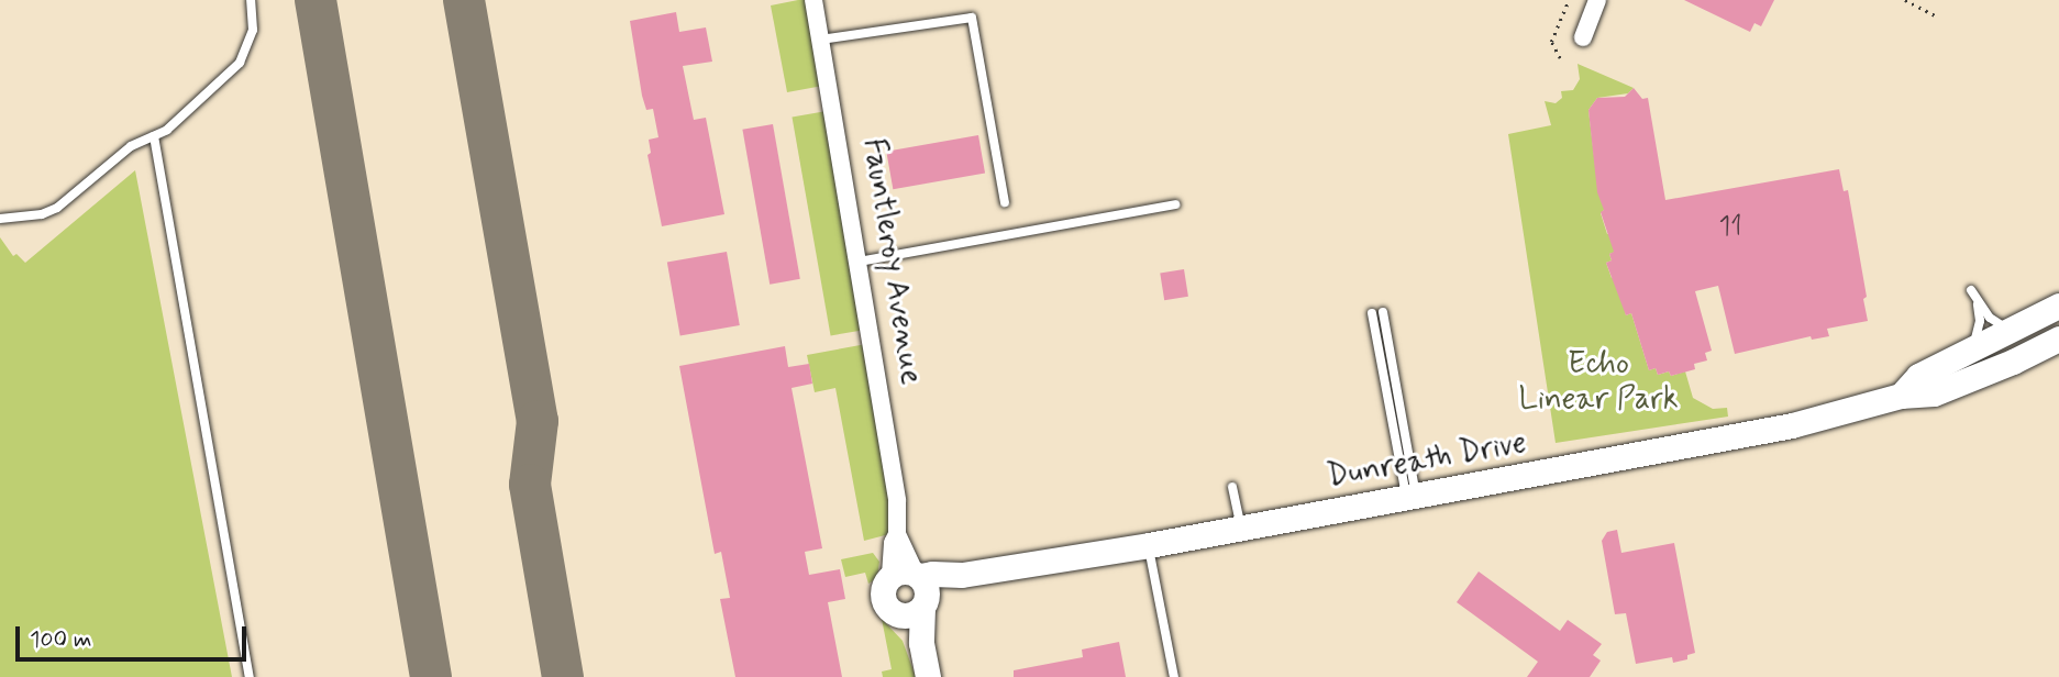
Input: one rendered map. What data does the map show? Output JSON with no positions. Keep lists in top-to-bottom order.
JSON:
{
  "streets": {
    "main road": ["Fauntleroy Avenue", "Dunreath Drive"]
  },
  "crossings": [
    ["Fauntleroy Avenue", "Dunreath Drive"]
  ],
  "parks": ["Echo Linear Park"],
  "house_numbers": ["11"],
  "scale_bar": "100 m"
}
